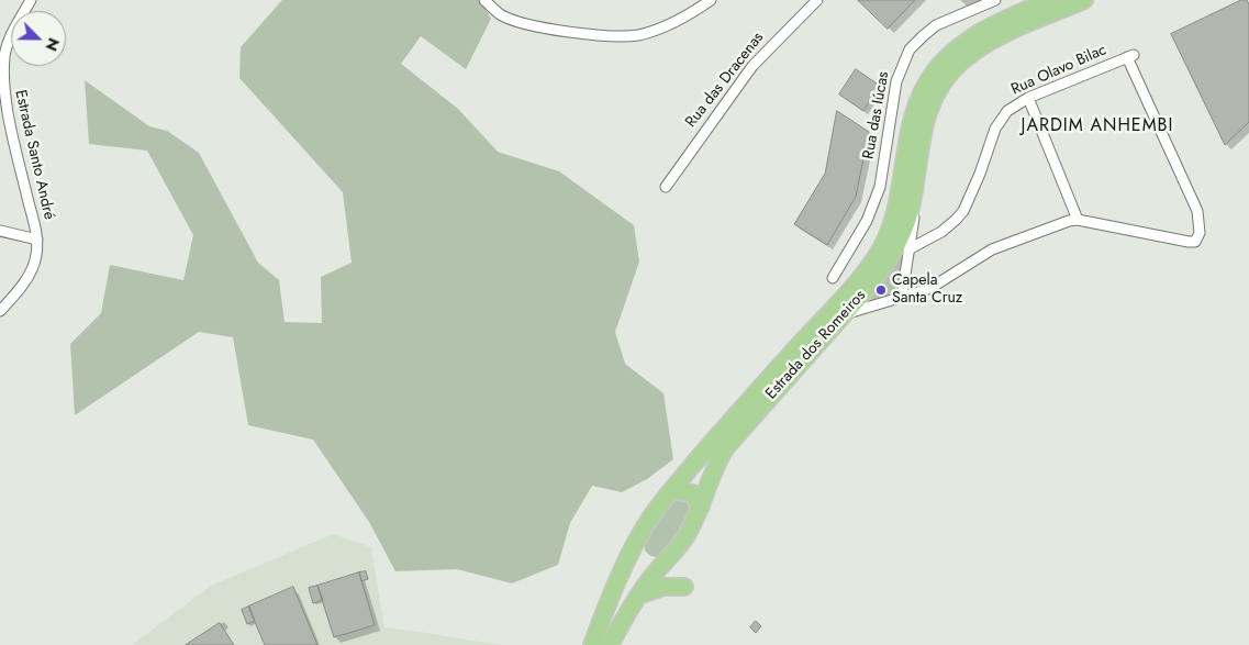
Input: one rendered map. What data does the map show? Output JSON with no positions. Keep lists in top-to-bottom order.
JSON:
{
  "streets": {
    "main road": ["Estrada dos Romeiros"],
    "street": [
      "Rua Olavo Bilac",
      "Rua das Dracenas",
      "Rua das Iúcas",
      "Estrada Santo André"
    ]
  },
  "districts": ["JARDIM ANHEMBI"],
  "places": ["Capela Santa Cruz"],
  "north": "bottom right"
}
